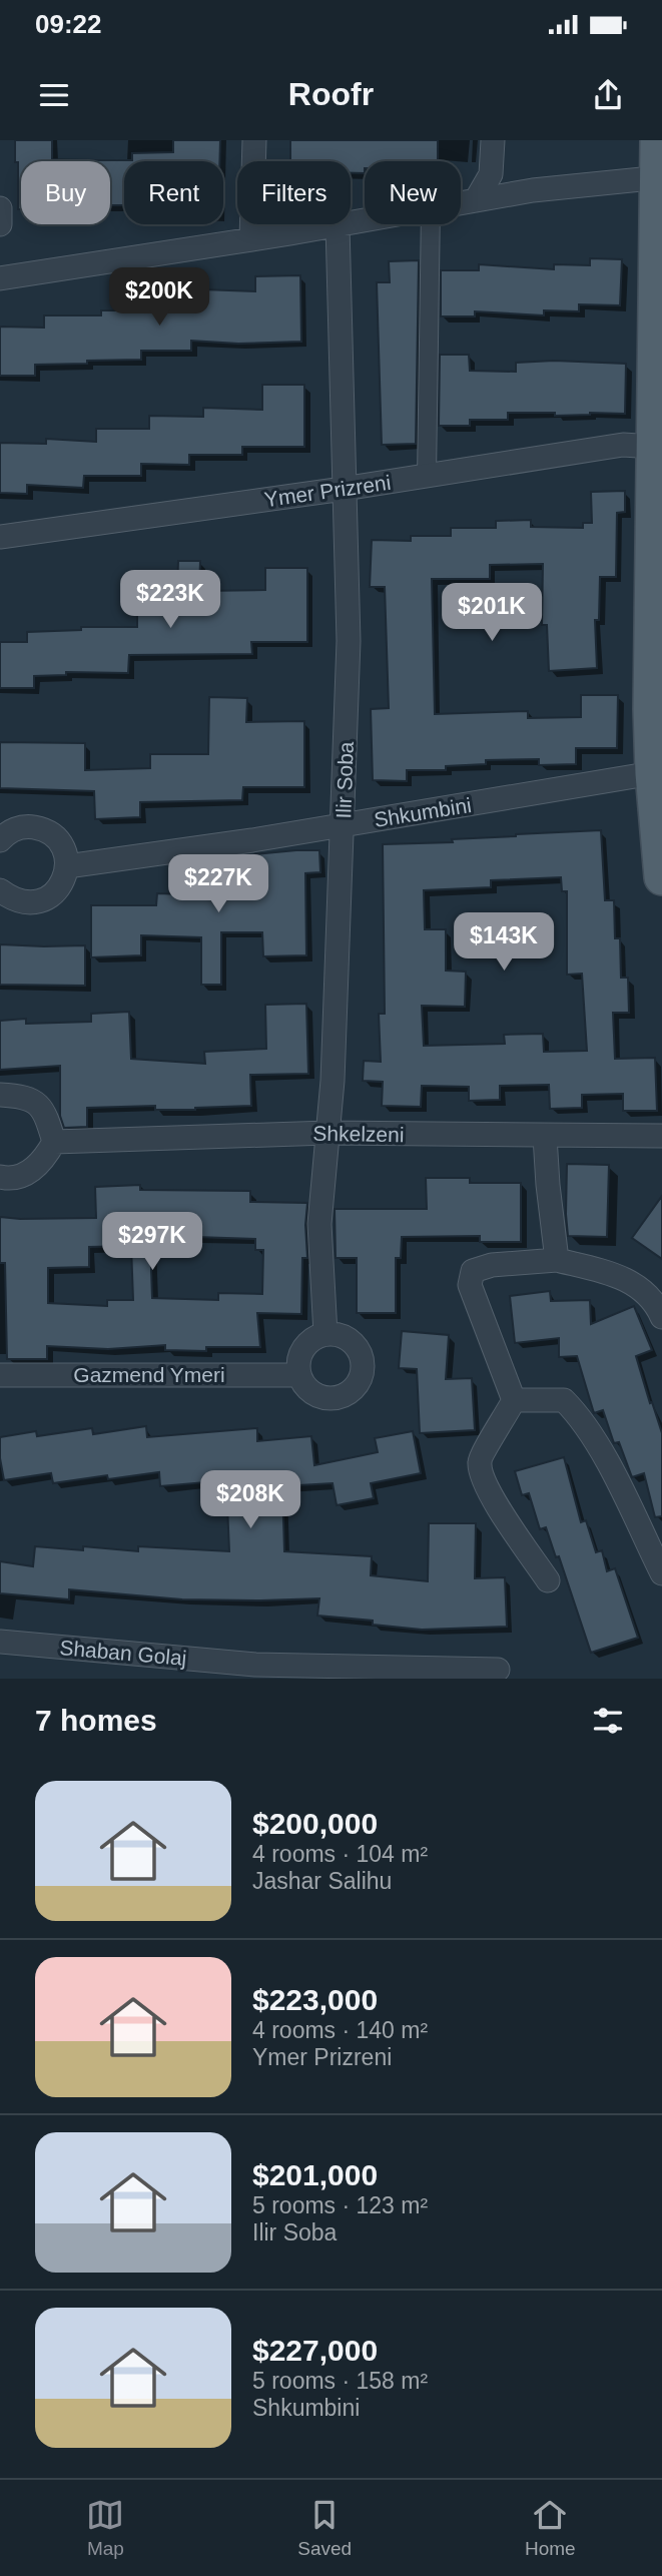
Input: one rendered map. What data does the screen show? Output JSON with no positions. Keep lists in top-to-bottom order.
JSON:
{
  "streets": {
    "street": [
      "Ymer Prizreni",
      "Ilir Soba",
      "Shkumbini",
      "Shkelzeni",
      "Gazmend Ymeri",
      "Shaban Golaj"
    ]
  },
  "crossings": [
    ["Ymer Prizreni", "Ilir Soba"],
    ["Ilir Soba", "Shkumbini"],
    ["Ilir Soba", "Shkelzeni"],
    ["Ilir Soba", "Gazmend Ymeri"]
  ],
  "page": {
    "status": "09:22",
    "header": "Roofr",
    "chip": [
      "Buy",
      "Rent",
      "Filters",
      "New"
    ],
    "price": [
      "$200K",
      "$223K",
      "$201K",
      "$227K",
      "$143K",
      "$297K",
      "$208K"
    ],
    "heading": "7 homes",
    "list": [
      {
        "name": "$200,000",
        "note": "4 rooms · 104 m² · Jashar Salihu"
      },
      {
        "name": "$223,000",
        "note": "4 rooms · 140 m² · Ymer Prizreni"
      },
      {
        "name": "$201,000",
        "note": "5 rooms · 123 m² · Ilir Soba"
      },
      {
        "name": "$227,000",
        "note": "5 rooms · 158 m² · Shkumbini"
      }
    ],
    "tabs": ["Map", "Saved", "Home"]
  }
}
